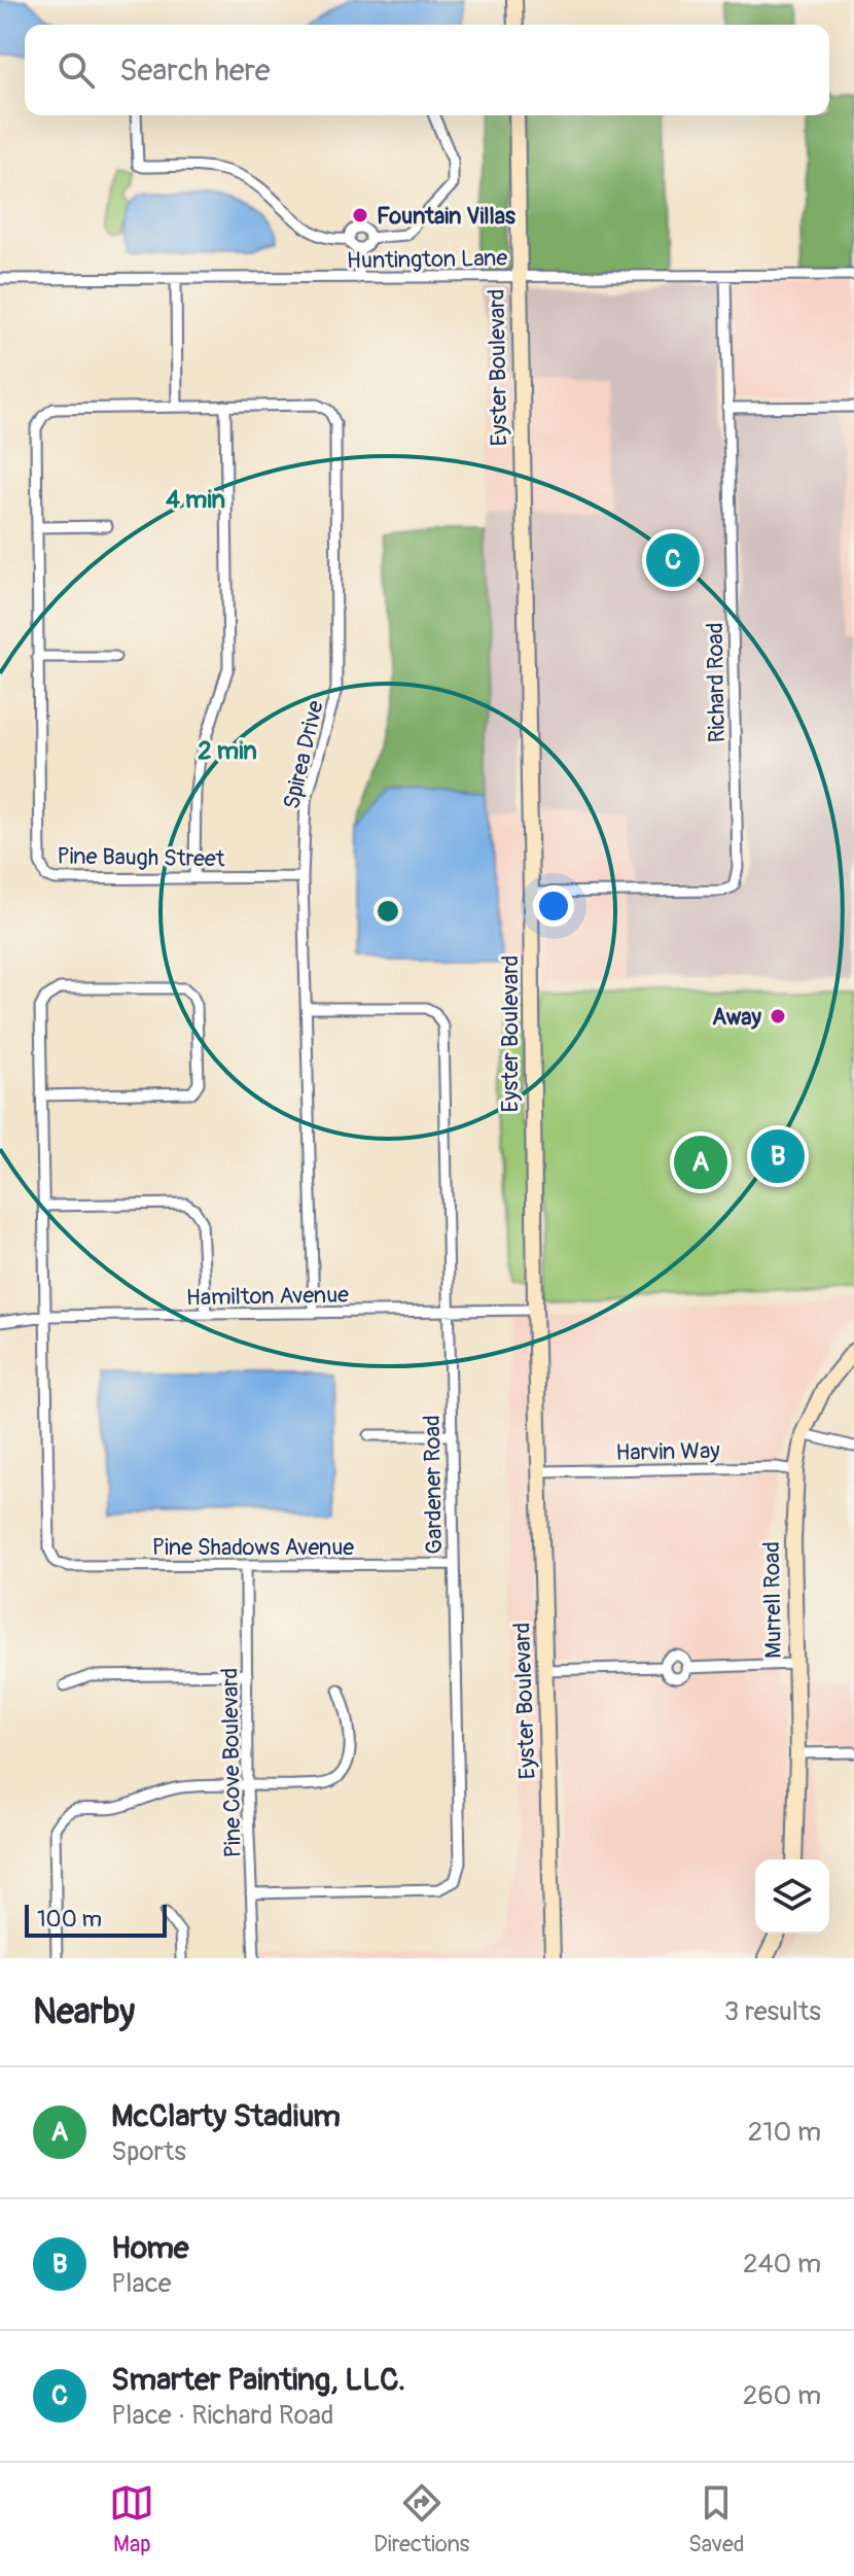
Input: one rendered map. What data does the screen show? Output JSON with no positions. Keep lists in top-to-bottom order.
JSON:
{
  "streets": {
    "street": [
      "Huntington Lane",
      "Eyster Boulevard",
      "Richard Road",
      "Spirea Drive",
      "Pine Baugh Street",
      "Hamilton Avenue",
      "Harvin Way",
      "Gardener Road",
      "Pine Shadows Avenue",
      "Murrell Road",
      "Pine Cove Boulevard"
    ]
  },
  "crossings": [
    ["Huntington Lane", "Eyster Boulevard"],
    ["Huntington Lane", "Richard Road"],
    ["Eyster Boulevard", "Richard Road"],
    ["Eyster Boulevard", "Hamilton Avenue"],
    ["Eyster Boulevard", "Harvin Way"],
    ["Spirea Drive", "Pine Baugh Street"],
    ["Spirea Drive", "Hamilton Avenue"],
    ["Spirea Drive", "Gardener Road"],
    ["Hamilton Avenue", "Gardener Road"],
    ["Hamilton Avenue", "Pine Shadows Avenue"],
    ["Harvin Way", "Murrell Road"],
    ["Gardener Road", "Pine Shadows Avenue"],
    ["Gardener Road", "Pine Cove Boulevard"],
    ["Pine Shadows Avenue", "Pine Cove Boulevard"]
  ],
  "places": ["Fountain Villas", "Away"],
  "scale_bar": "100 m",
  "page": {
    "search": "Search here",
    "pins": ["C", "B", "A"],
    "scale": "100 m",
    "heading": ["Nearby", "3 results"],
    "list": [
      {
        "mark": "A",
        "name": "McClarty Stadium",
        "note": "Sports",
        "value": "210 m"
      },
      {
        "mark": "B",
        "name": "Home",
        "note": "Place",
        "value": "240 m"
      },
      {
        "mark": "C",
        "name": "Smarter Painting, LLC.",
        "note": "Place · Richard Road",
        "value": "260 m"
      }
    ],
    "nav": ["Map", "Directions", "Saved"]
  },
  "rings": ["4 min", "2 min"]
}
